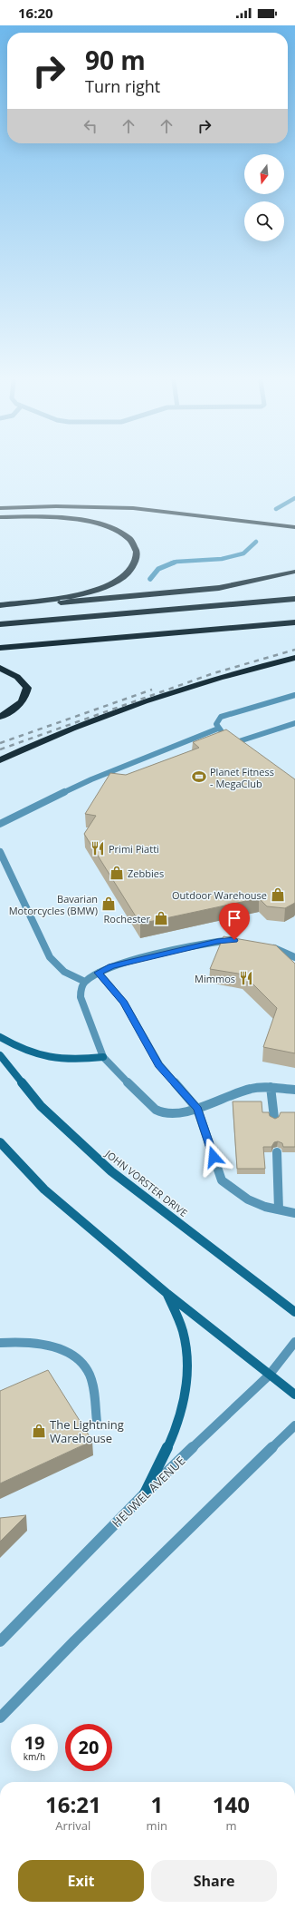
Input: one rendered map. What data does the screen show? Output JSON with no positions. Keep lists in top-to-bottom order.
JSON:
{
  "streets": {
    "main road": ["JOHN VORSTER DRIVE"],
    "street": ["HEUWEL AVENUE"]
  },
  "places": {
    "sports": ["Planet Fitness - MegaClub"],
    "restaurant": ["Primi Piatti", "Mimmos"],
    "shop": [
      "Zebbies",
      "Outdoor Warehouse",
      "Bavarian Motorcycles (BMW)",
      "Rochester",
      "The Lightning Warehouse"
    ]
  },
  "north": "bottom",
  "page": {
    "status": "16:20",
    "turn": ["90 m", "Turn right"],
    "speed": "19 km/h",
    "limit": "20",
    "eta": [
      "16:21",
      "Arrival",
      "1",
      "min",
      "140",
      "m"
    ],
    "buttons": ["Exit", "Share"]
  }
}
